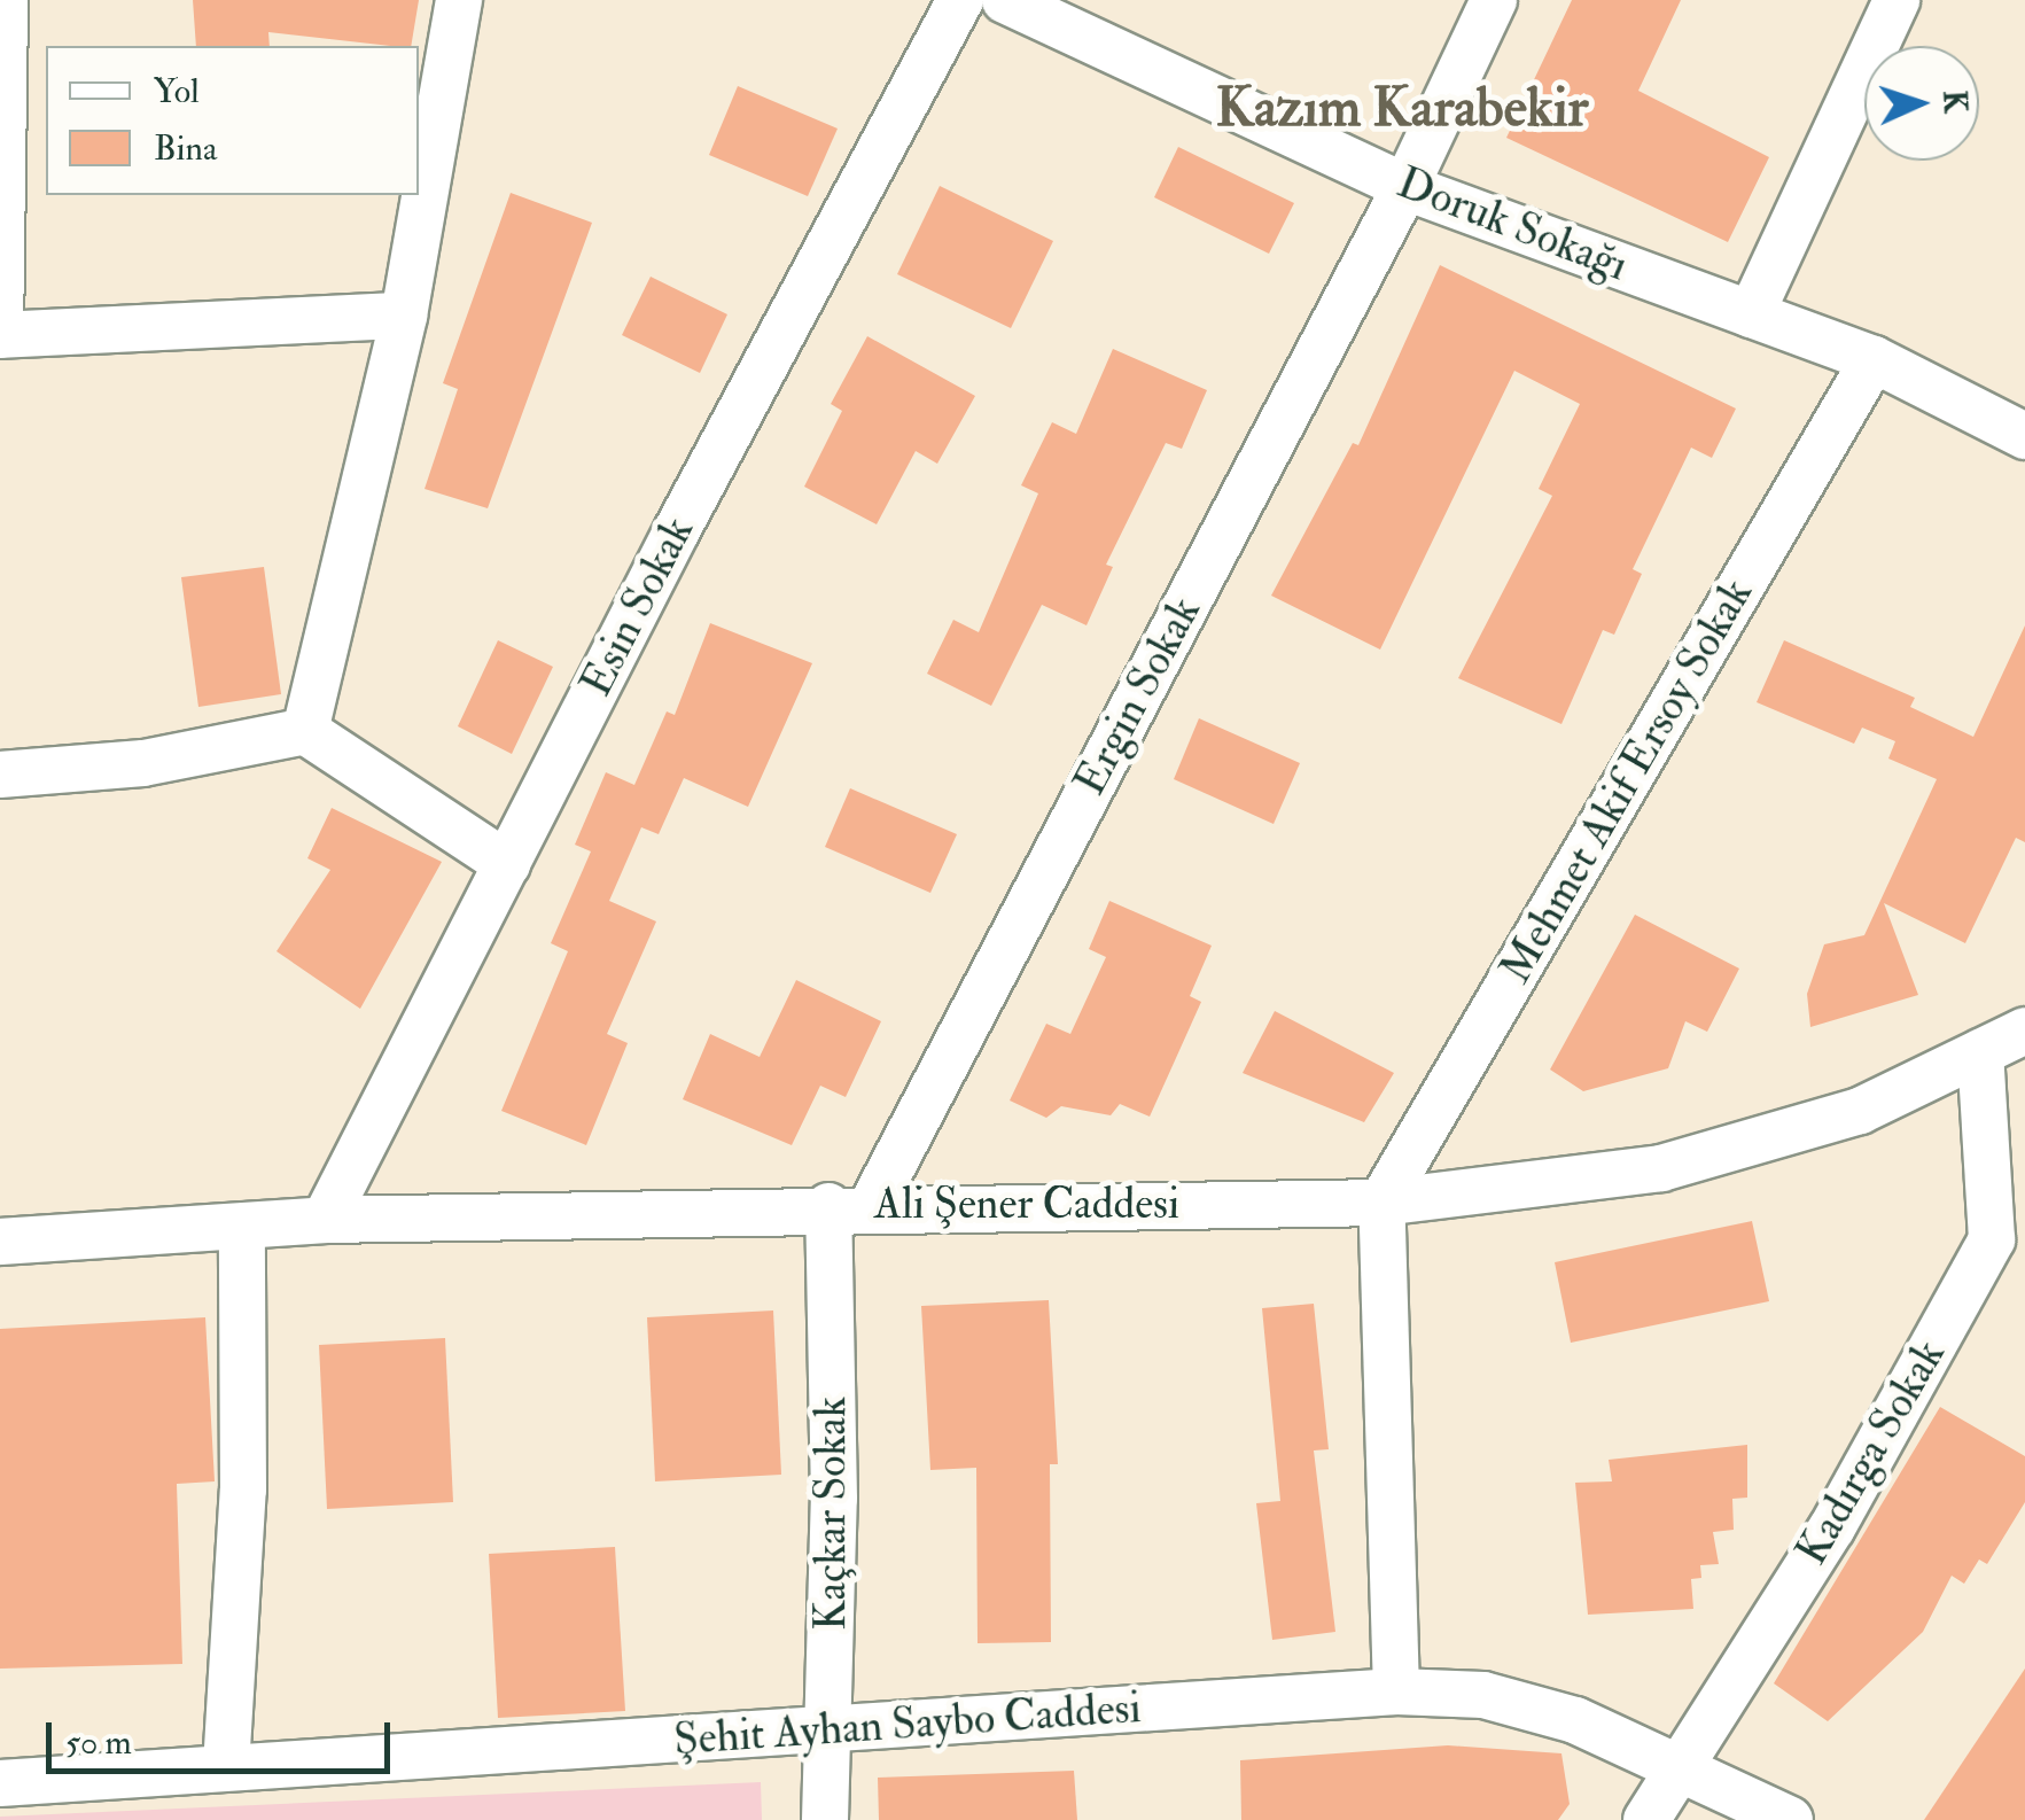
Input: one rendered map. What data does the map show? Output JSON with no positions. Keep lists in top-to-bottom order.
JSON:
{
  "streets": {
    "street": [
      "Doruk Sokağı",
      "Esin Sokak",
      "Ergin Sokak",
      "Mehmet Akif Ersoy Sokak",
      "Ali Şener Caddesi",
      "Kadırga Sokak",
      "Kaçkar Sokak",
      "Şehit Ayhan Saybo Caddesi"
    ]
  },
  "crossings": [
    ["Doruk Sokağı", "Ergin Sokak"],
    ["Doruk Sokağı", "Mehmet Akif Ersoy Sokak"],
    ["Esin Sokak", "Ali Şener Caddesi"],
    ["Ergin Sokak", "Ali Şener Caddesi"],
    ["Ergin Sokak", "Kaçkar Sokak"],
    ["Mehmet Akif Ersoy Sokak", "Ali Şener Caddesi"],
    ["Ali Şener Caddesi", "Kadırga Sokak"],
    ["Ali Şener Caddesi", "Kaçkar Sokak"],
    ["Kadırga Sokak", "Şehit Ayhan Saybo Caddesi"],
    ["Kaçkar Sokak", "Şehit Ayhan Saybo Caddesi"]
  ],
  "districts": ["Kazım Karabekir"],
  "legend": ["Yol", "Bina"],
  "scale_bar": "50 m",
  "north": "right"
}
